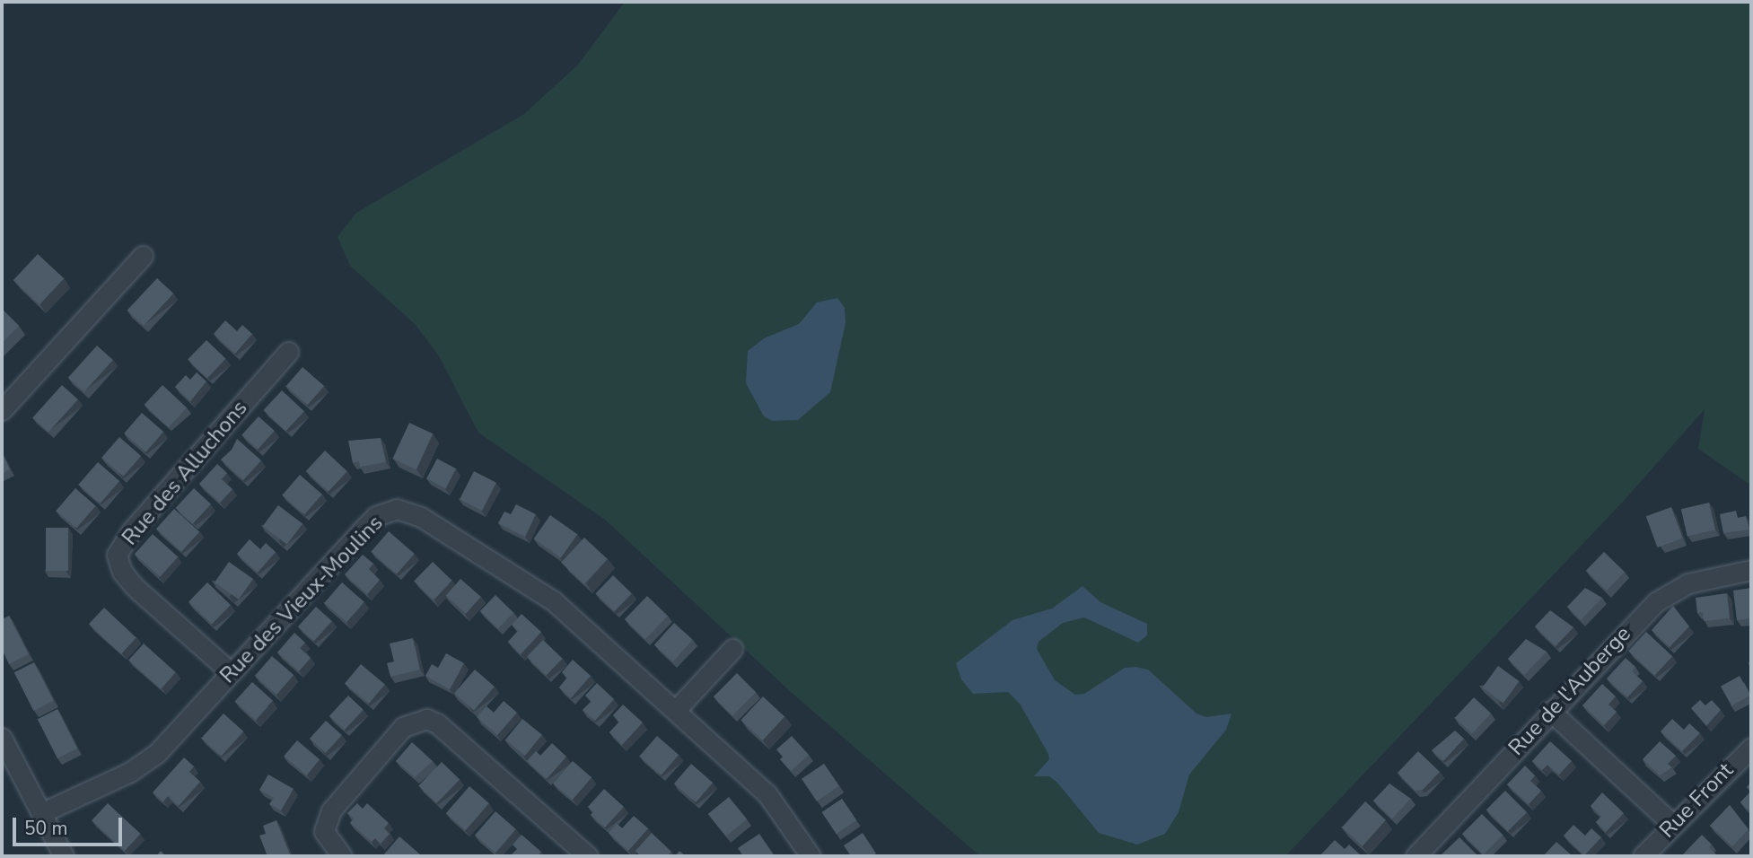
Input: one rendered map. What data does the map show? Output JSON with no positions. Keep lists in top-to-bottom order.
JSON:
{
  "streets": {
    "street": [
      "Rue des Alluchons",
      "Rue des Vieux-Moulins",
      "Rue de l'Auberge",
      "Rue Front"
    ]
  },
  "crossings": [
    ["Rue des Alluchons", "Rue des Vieux-Moulins"]
  ],
  "scale_bar": "50 m"
}
